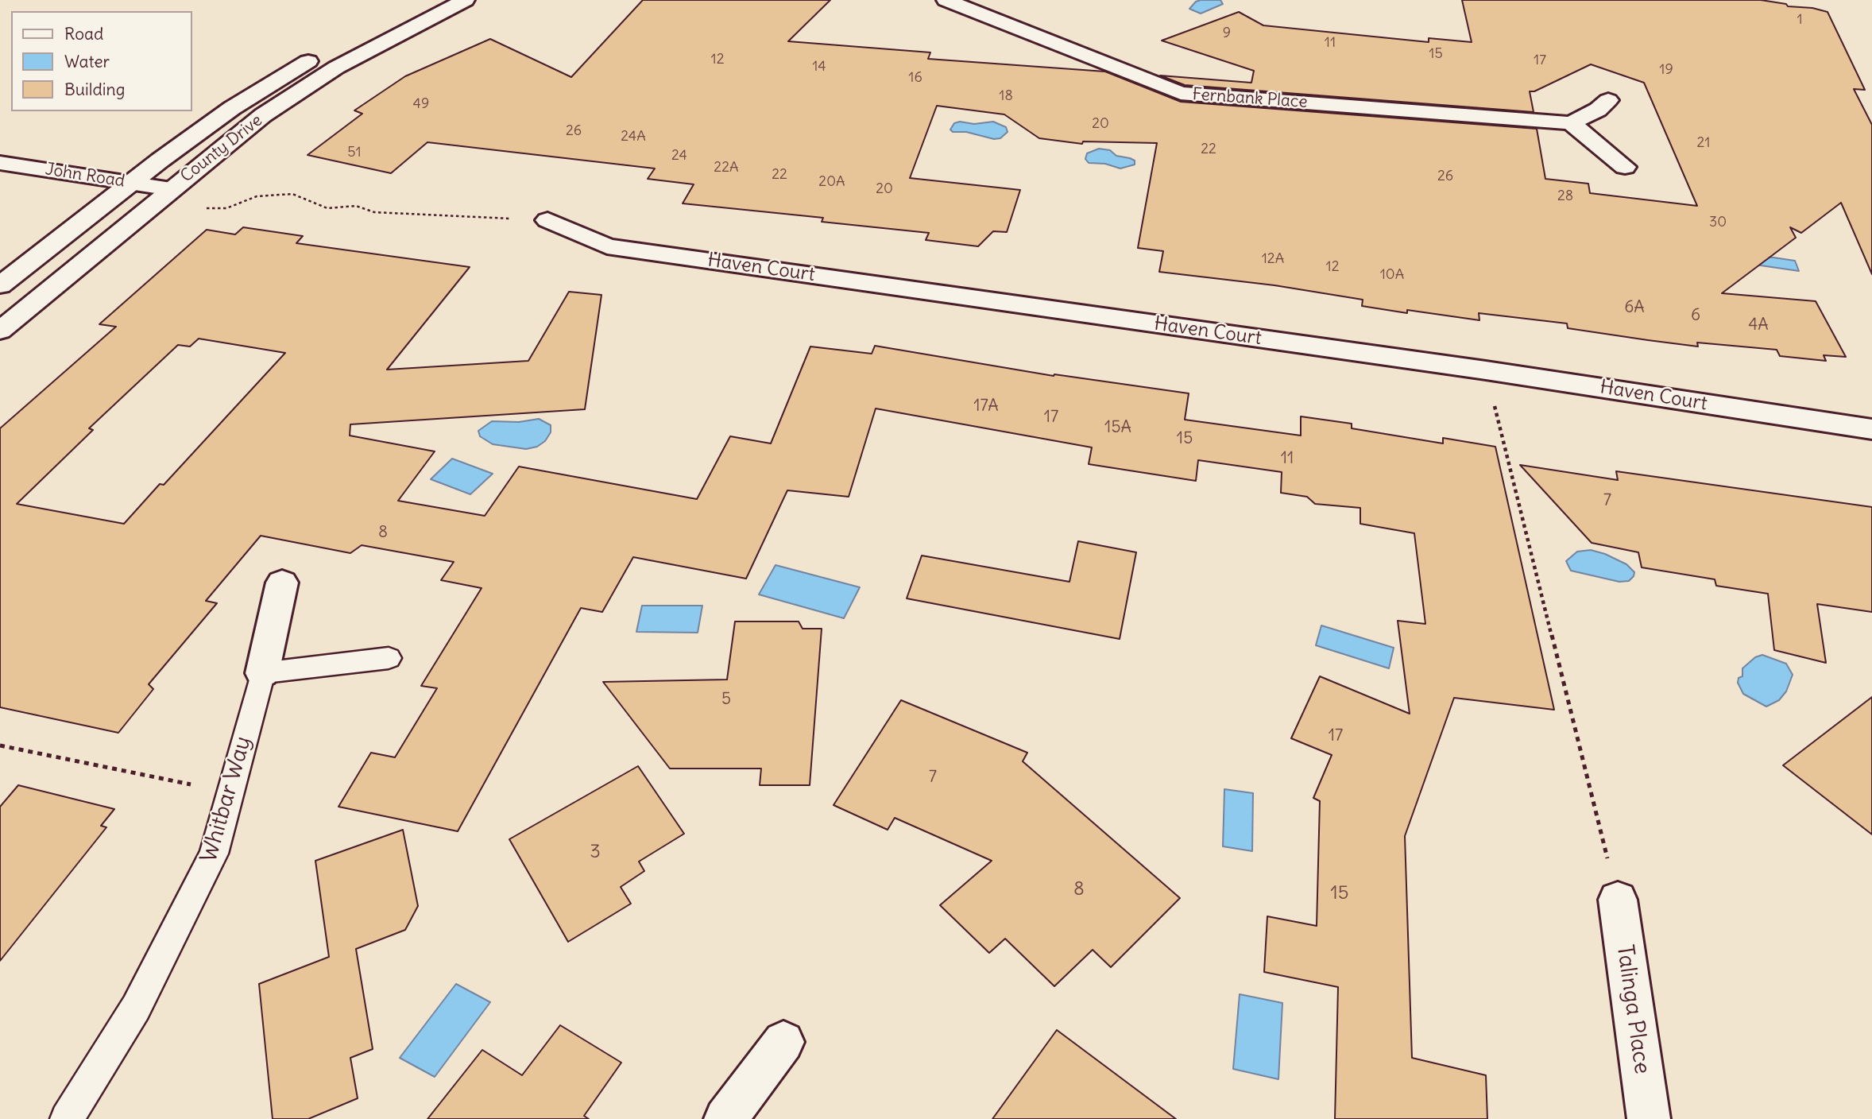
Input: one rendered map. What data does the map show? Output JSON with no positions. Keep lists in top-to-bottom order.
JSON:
{
  "streets": {
    "street": [
      "Fernbank Place",
      "County Drive",
      "John Road",
      "Haven Court",
      "Talinga Place"
    ],
    "lane": ["Whitbar Way"]
  },
  "crossings": [
    ["County Drive", "John Road"]
  ],
  "house_numbers": [
    "1",
    "9",
    "11",
    "15",
    "12",
    "17",
    "14",
    "19",
    "16",
    "18",
    "49",
    "20",
    "26",
    "24A",
    "21",
    "22",
    "51",
    "24",
    "22A",
    "22",
    "26",
    "20A",
    "20",
    "28",
    "30",
    "12A",
    "12",
    "10A",
    "6A",
    "6",
    "4A",
    "17A",
    "17",
    "15A",
    "15",
    "11",
    "7",
    "8",
    "5",
    "17",
    "7",
    "3",
    "8",
    "15"
  ],
  "legend": ["Road", "Water", "Building"]
}
